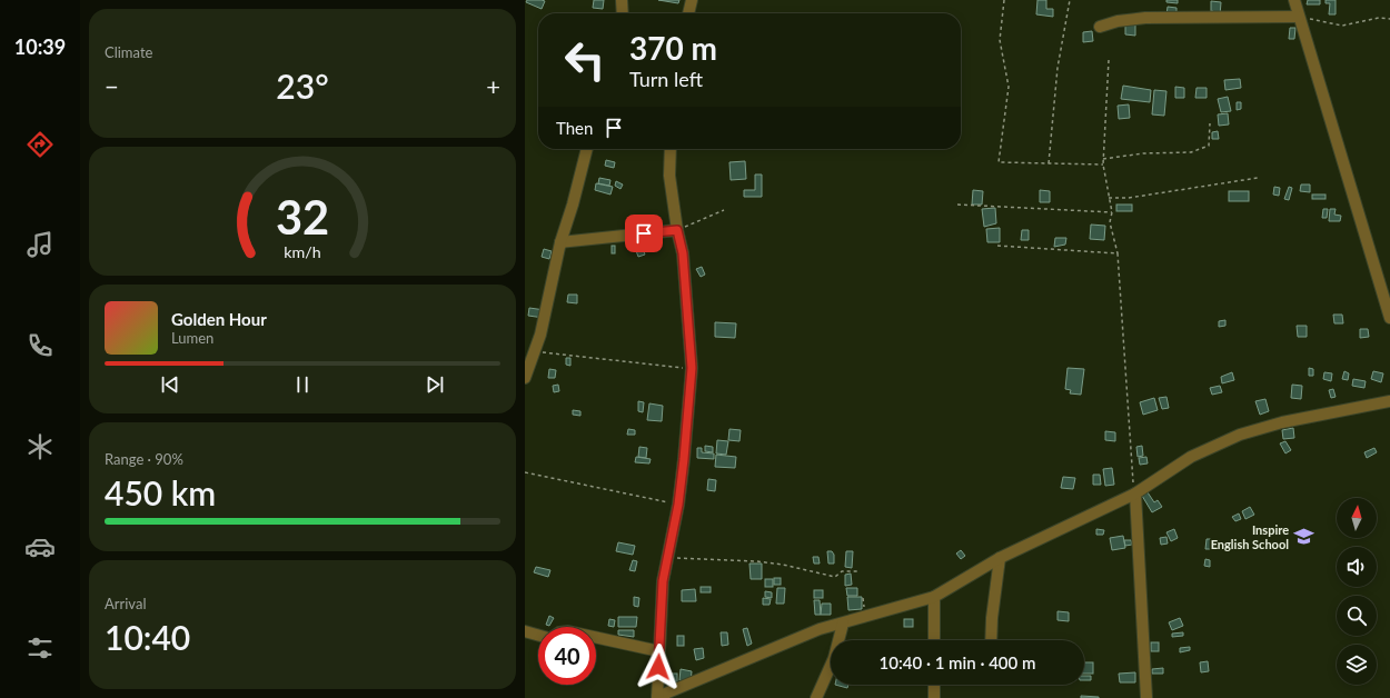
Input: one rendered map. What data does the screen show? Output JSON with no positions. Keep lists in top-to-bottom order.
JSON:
{
  "places": {
    "school or university": ["Inspire English School"]
  },
  "north": "top",
  "page": {
    "tabs": "10:39",
    "tile": [
      "Climate",
      ["Range · 90%", "450 km"],
      ["Arrival", "10:40"]
    ],
    "turn": ["370 m", "Turn left"],
    "heat": ["−", "23°", "+"],
    "then": "Then",
    "song": ["Golden Hour", "Lumen"],
    "limit": "40",
    "trip": "10:40 · 1 min · 400 m",
    "gauge": ["32", "km/h"]
  }
}
